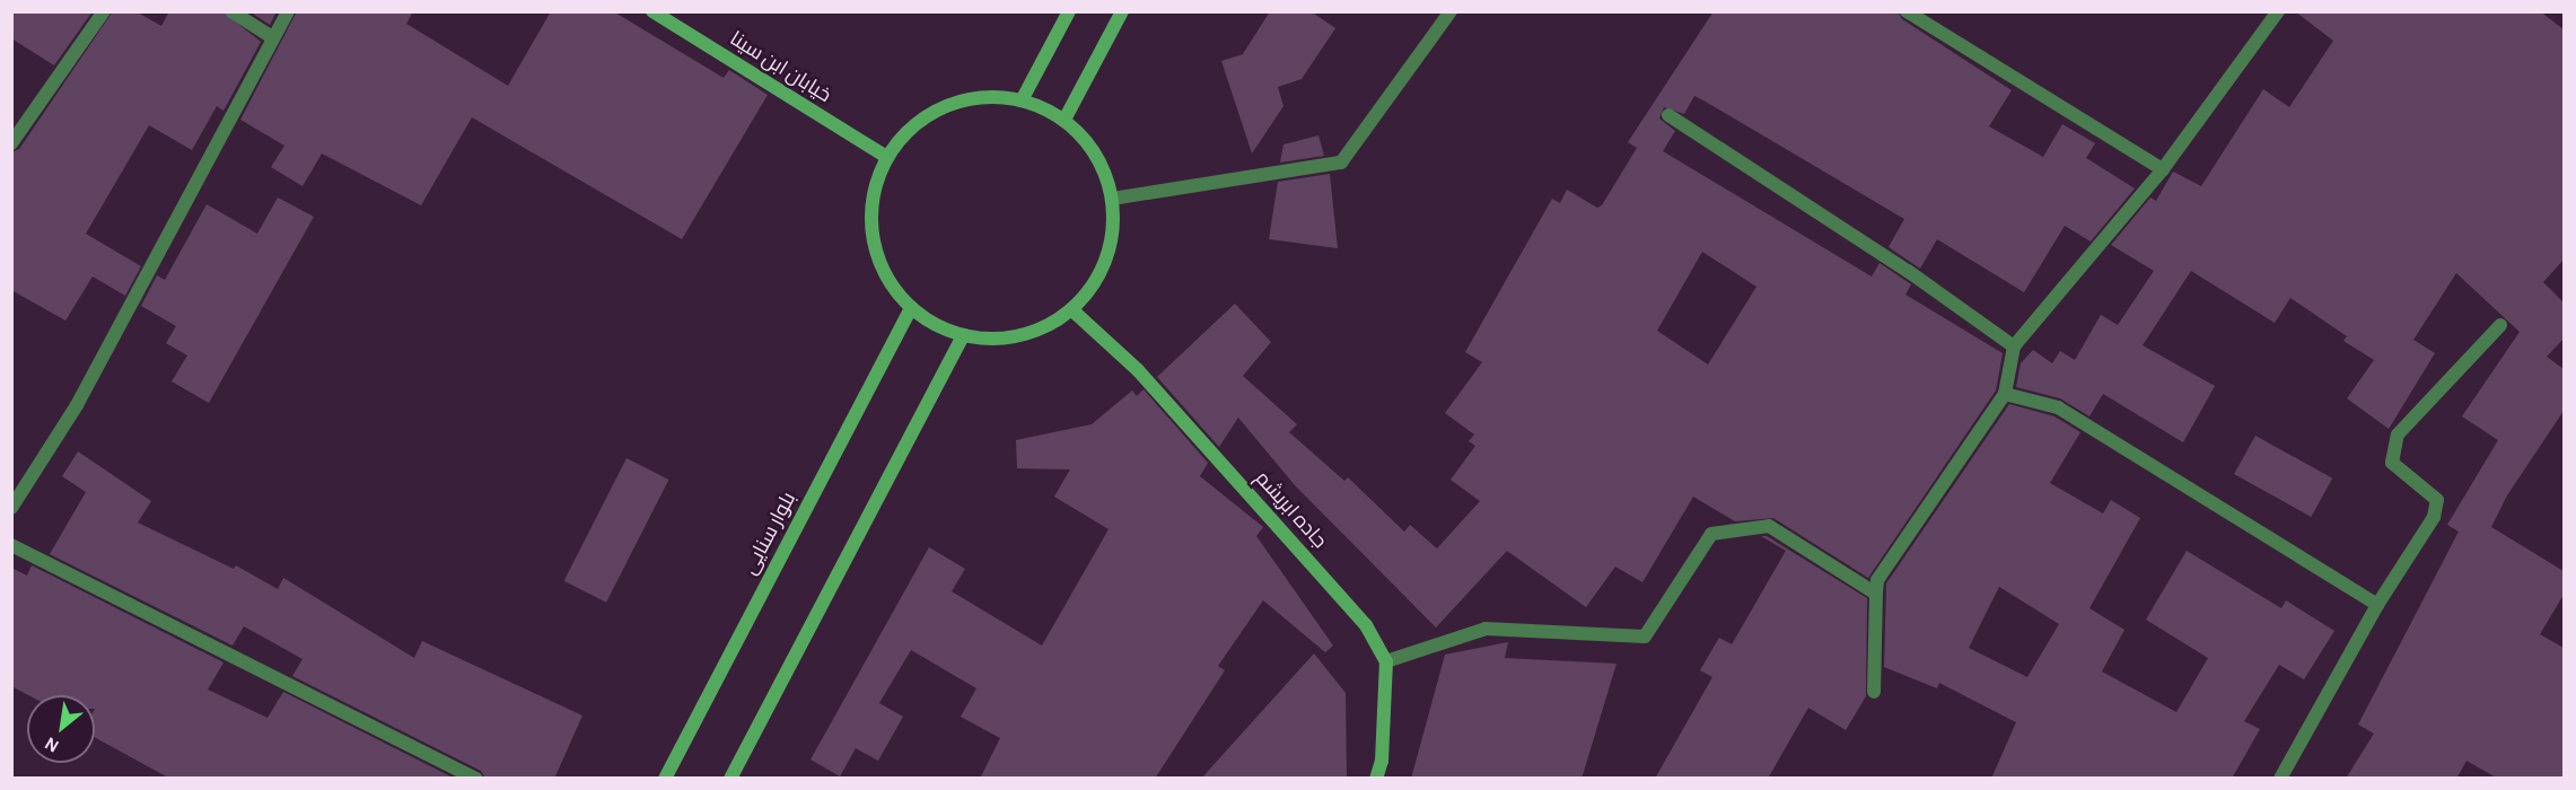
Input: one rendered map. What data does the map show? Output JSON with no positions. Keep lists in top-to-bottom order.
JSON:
{
  "streets": {
    "main road": ["خیابان ابن سینا", "جاده ابریشم", "بلوار سنایی"]
  },
  "crossings": [
    ["خیابان ابن سینا", "جاده ابریشم"],
    ["خیابان ابن سینا", "بلوار سنایی"],
    ["جاده ابریشم", "بلوار سنایی"]
  ],
  "north": "bottom left"
}
